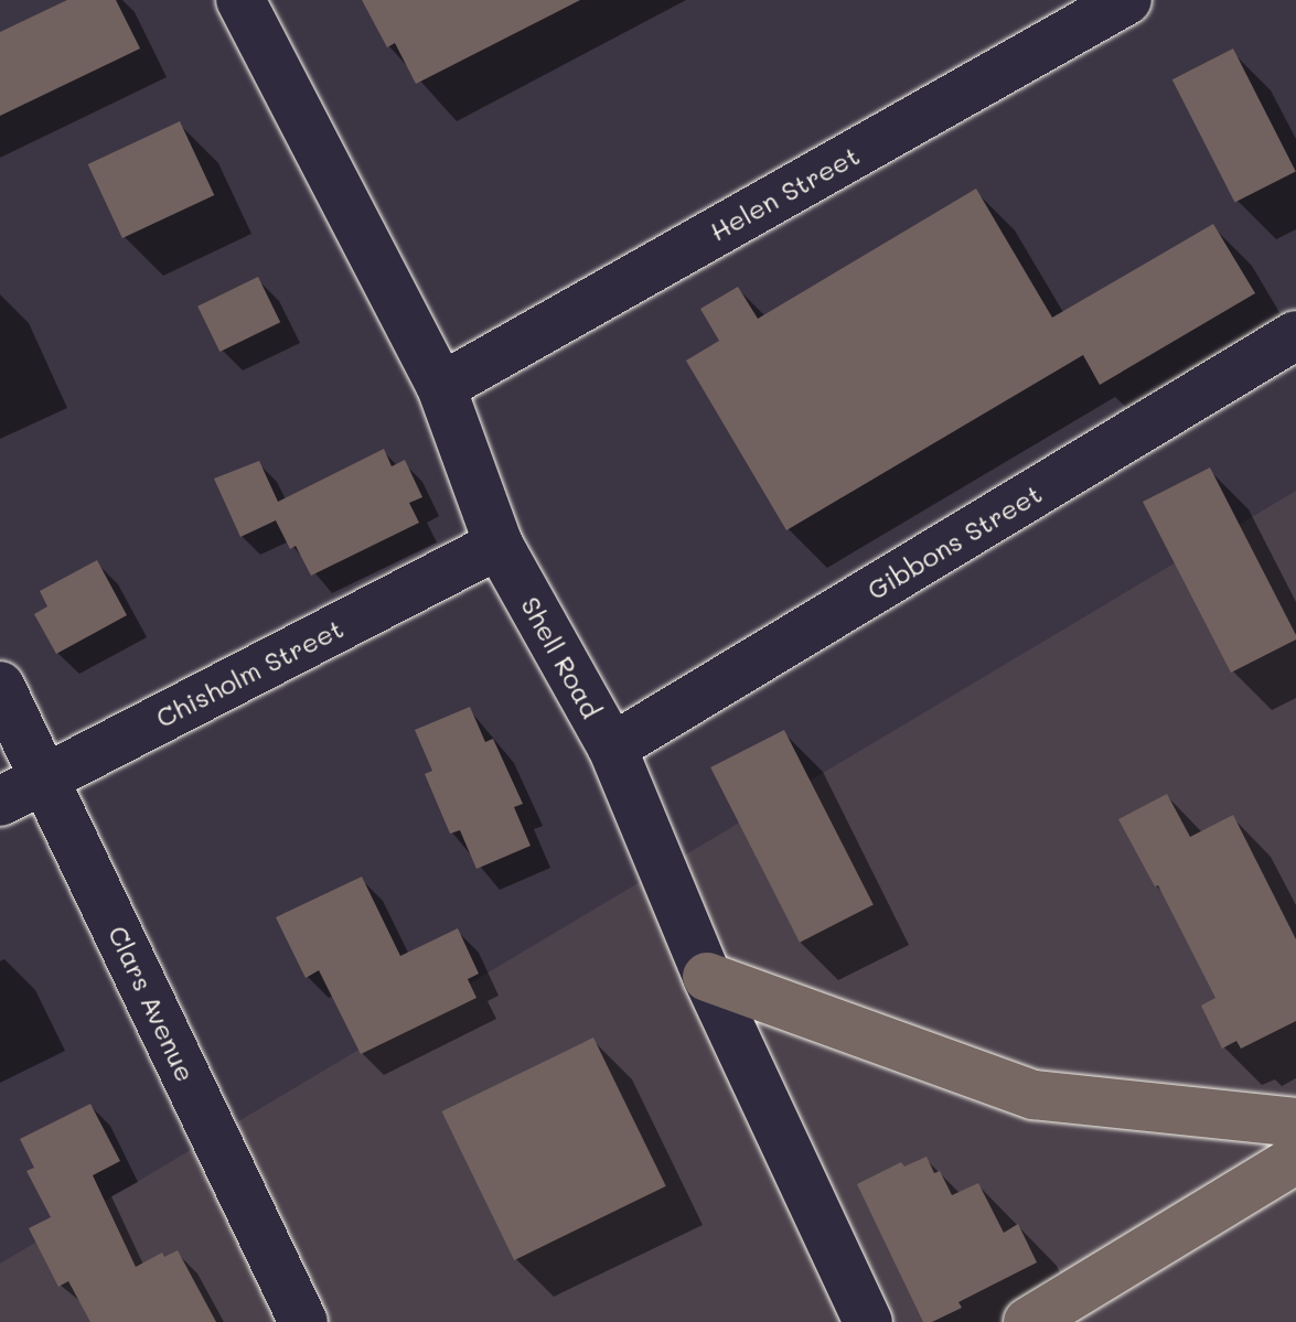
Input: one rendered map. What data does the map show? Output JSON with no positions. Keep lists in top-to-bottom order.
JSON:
{
  "streets": {
    "street": [
      "Helen Street",
      "Gibbons Street",
      "Shell Road",
      "Chisholm Street",
      "Clars Avenue"
    ]
  },
  "crossings": [
    ["Helen Street", "Shell Road"],
    ["Gibbons Street", "Shell Road"],
    ["Shell Road", "Chisholm Street"],
    ["Chisholm Street", "Clars Avenue"]
  ]
}
